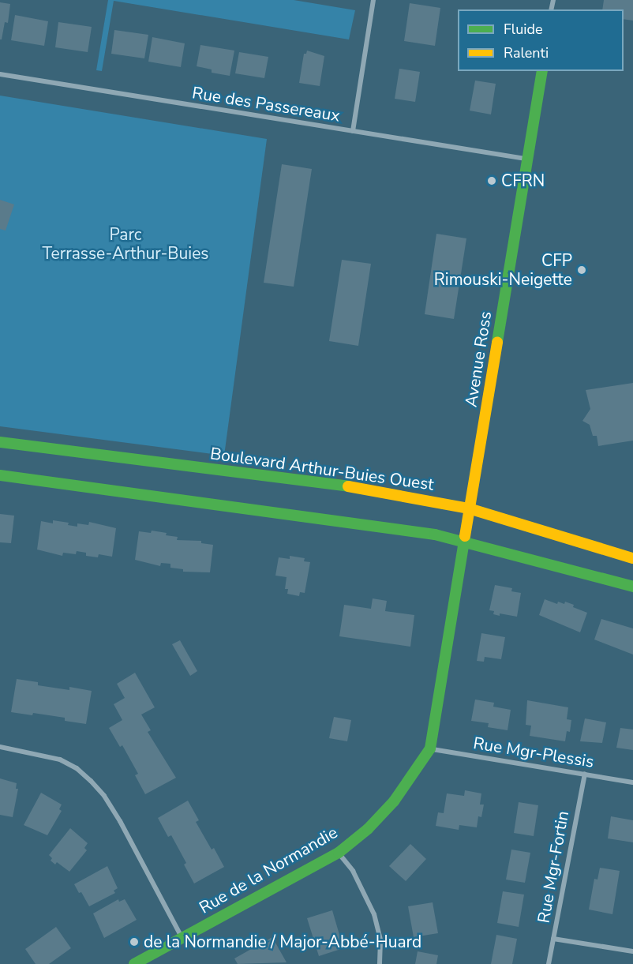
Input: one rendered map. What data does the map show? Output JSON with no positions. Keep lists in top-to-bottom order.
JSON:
{
  "streets": {
    "street": [
      "Rue des Passereaux",
      "Avenue Ross",
      "Boulevard Arthur-Buies Ouest",
      "Rue Mgr-Plessis",
      "Rue Mgr-Fortin",
      "Rue de la Normandie"
    ]
  },
  "crossings": [
    ["Rue des Passereaux", "Avenue Ross"],
    ["Avenue Ross", "Boulevard Arthur-Buies Ouest"],
    ["Avenue Ross", "Rue de la Normandie"],
    ["Rue Mgr-Plessis", "Rue Mgr-Fortin"],
    ["Rue Mgr-Plessis", "Rue de la Normandie"]
  ],
  "parks": ["Parc Terrasse-Arthur-Buies"],
  "places": ["CFRN", "CFP Rimouski-Neigette", "de la Normandie / Major-Abbé-Huard"],
  "legend": ["Fluide", "Ralenti"]
}
